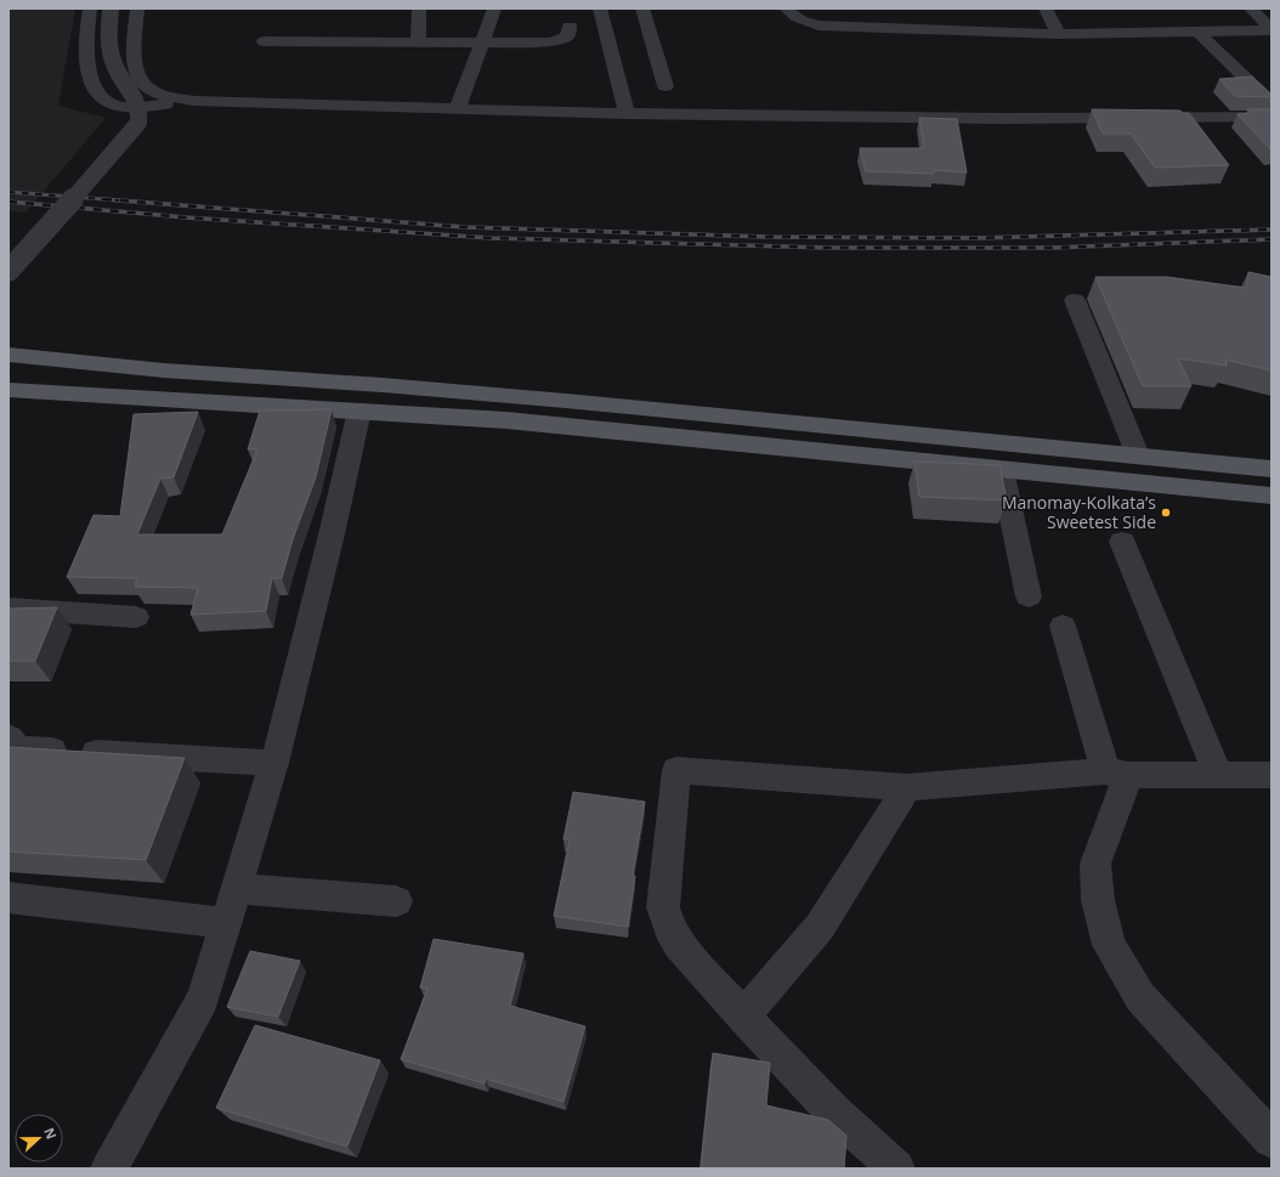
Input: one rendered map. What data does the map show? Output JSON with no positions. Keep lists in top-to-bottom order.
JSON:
{
  "places": ["Manomay-Kolkata’s Sweetest Side"],
  "north": "right"
}
